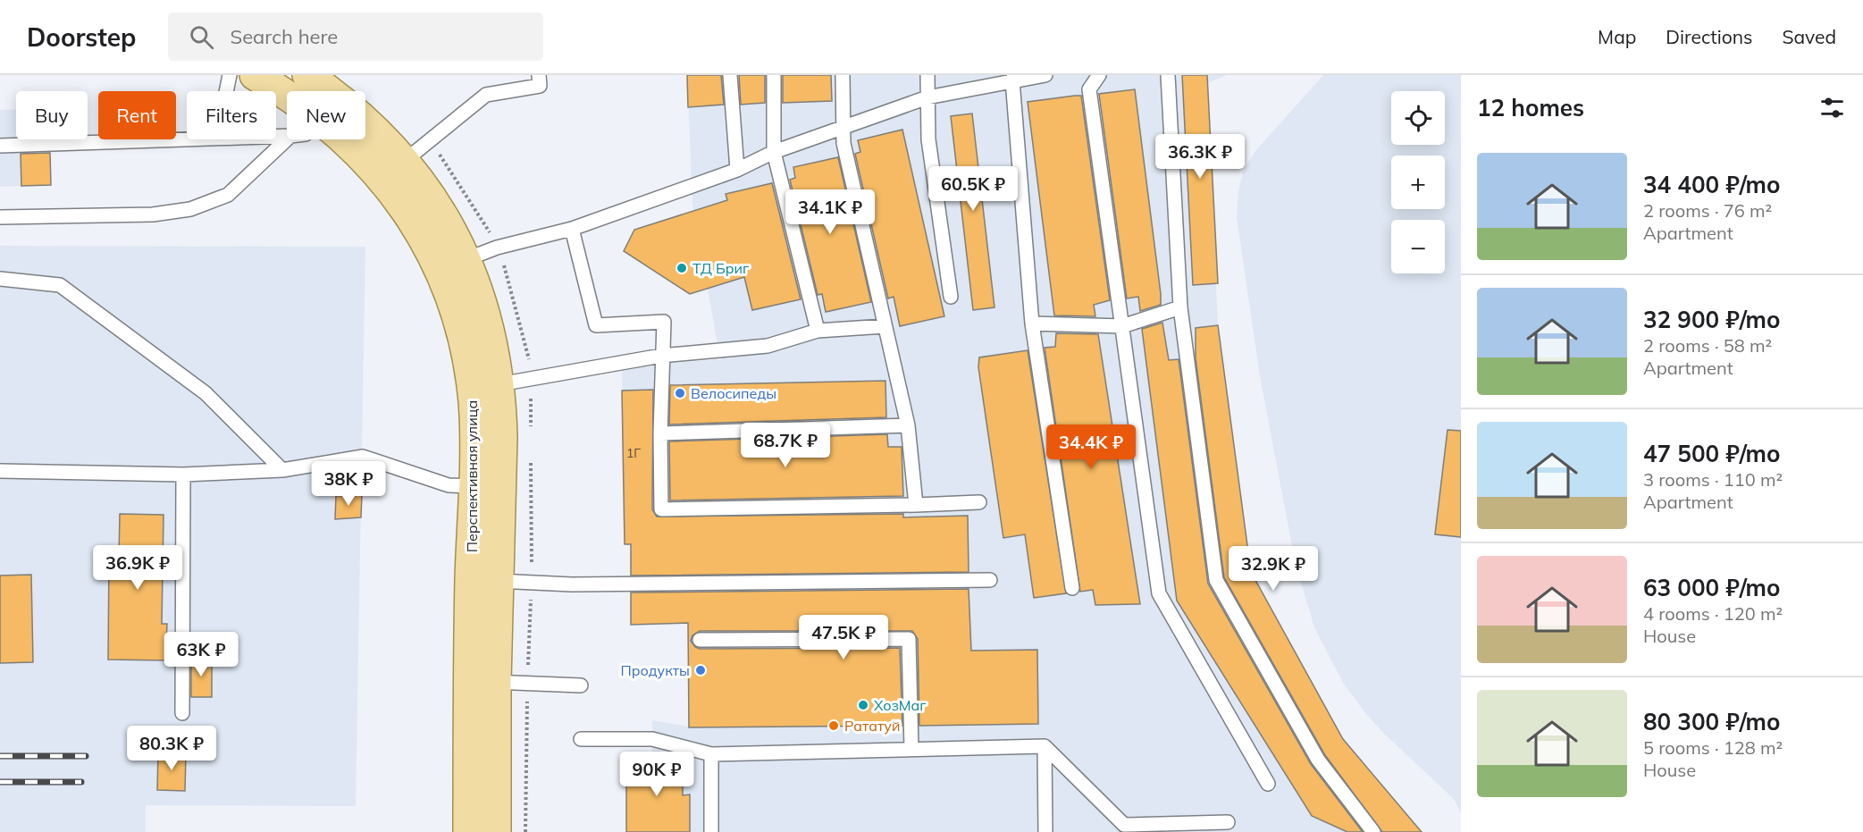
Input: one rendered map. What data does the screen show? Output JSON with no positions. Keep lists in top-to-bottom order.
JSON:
{
  "streets": {
    "main road": ["Перспективная улица"]
  },
  "places": [
    "ТД Бриг",
    "Велосипеды",
    "Продукты",
    "ХозМаг",
    "Рататуй"
  ],
  "house_numbers": ["1Г"],
  "page": {
    "header": "Doorstep",
    "search": "Search here",
    "nav": ["Map", "Directions", "Saved"],
    "heading": "12 homes",
    "map_buttons": ["+", "−"],
    "chip": [
      "Buy",
      "Rent",
      "Filters",
      "New"
    ],
    "price": [
      "36.3K ₽",
      "60.5K ₽",
      "34.1K ₽",
      "68.7K ₽",
      "34.4K ₽",
      "38K ₽",
      "36.9K ₽",
      "32.9K ₽",
      "47.5K ₽",
      "63K ₽",
      "80.3K ₽",
      "90K ₽"
    ],
    "list": [
      {
        "name": "34 400 ₽/mo",
        "note": "2 rooms · 76 m² · Apartment"
      },
      {
        "name": "32 900 ₽/mo",
        "note": "2 rooms · 58 m² · Apartment"
      },
      {
        "name": "47 500 ₽/mo",
        "note": "3 rooms · 110 m² · Apartment"
      },
      {
        "name": "63 000 ₽/mo",
        "note": "4 rooms · 120 m² · House"
      },
      {
        "name": "80 300 ₽/mo",
        "note": "5 rooms · 128 m² · House"
      }
    ]
  }
}
